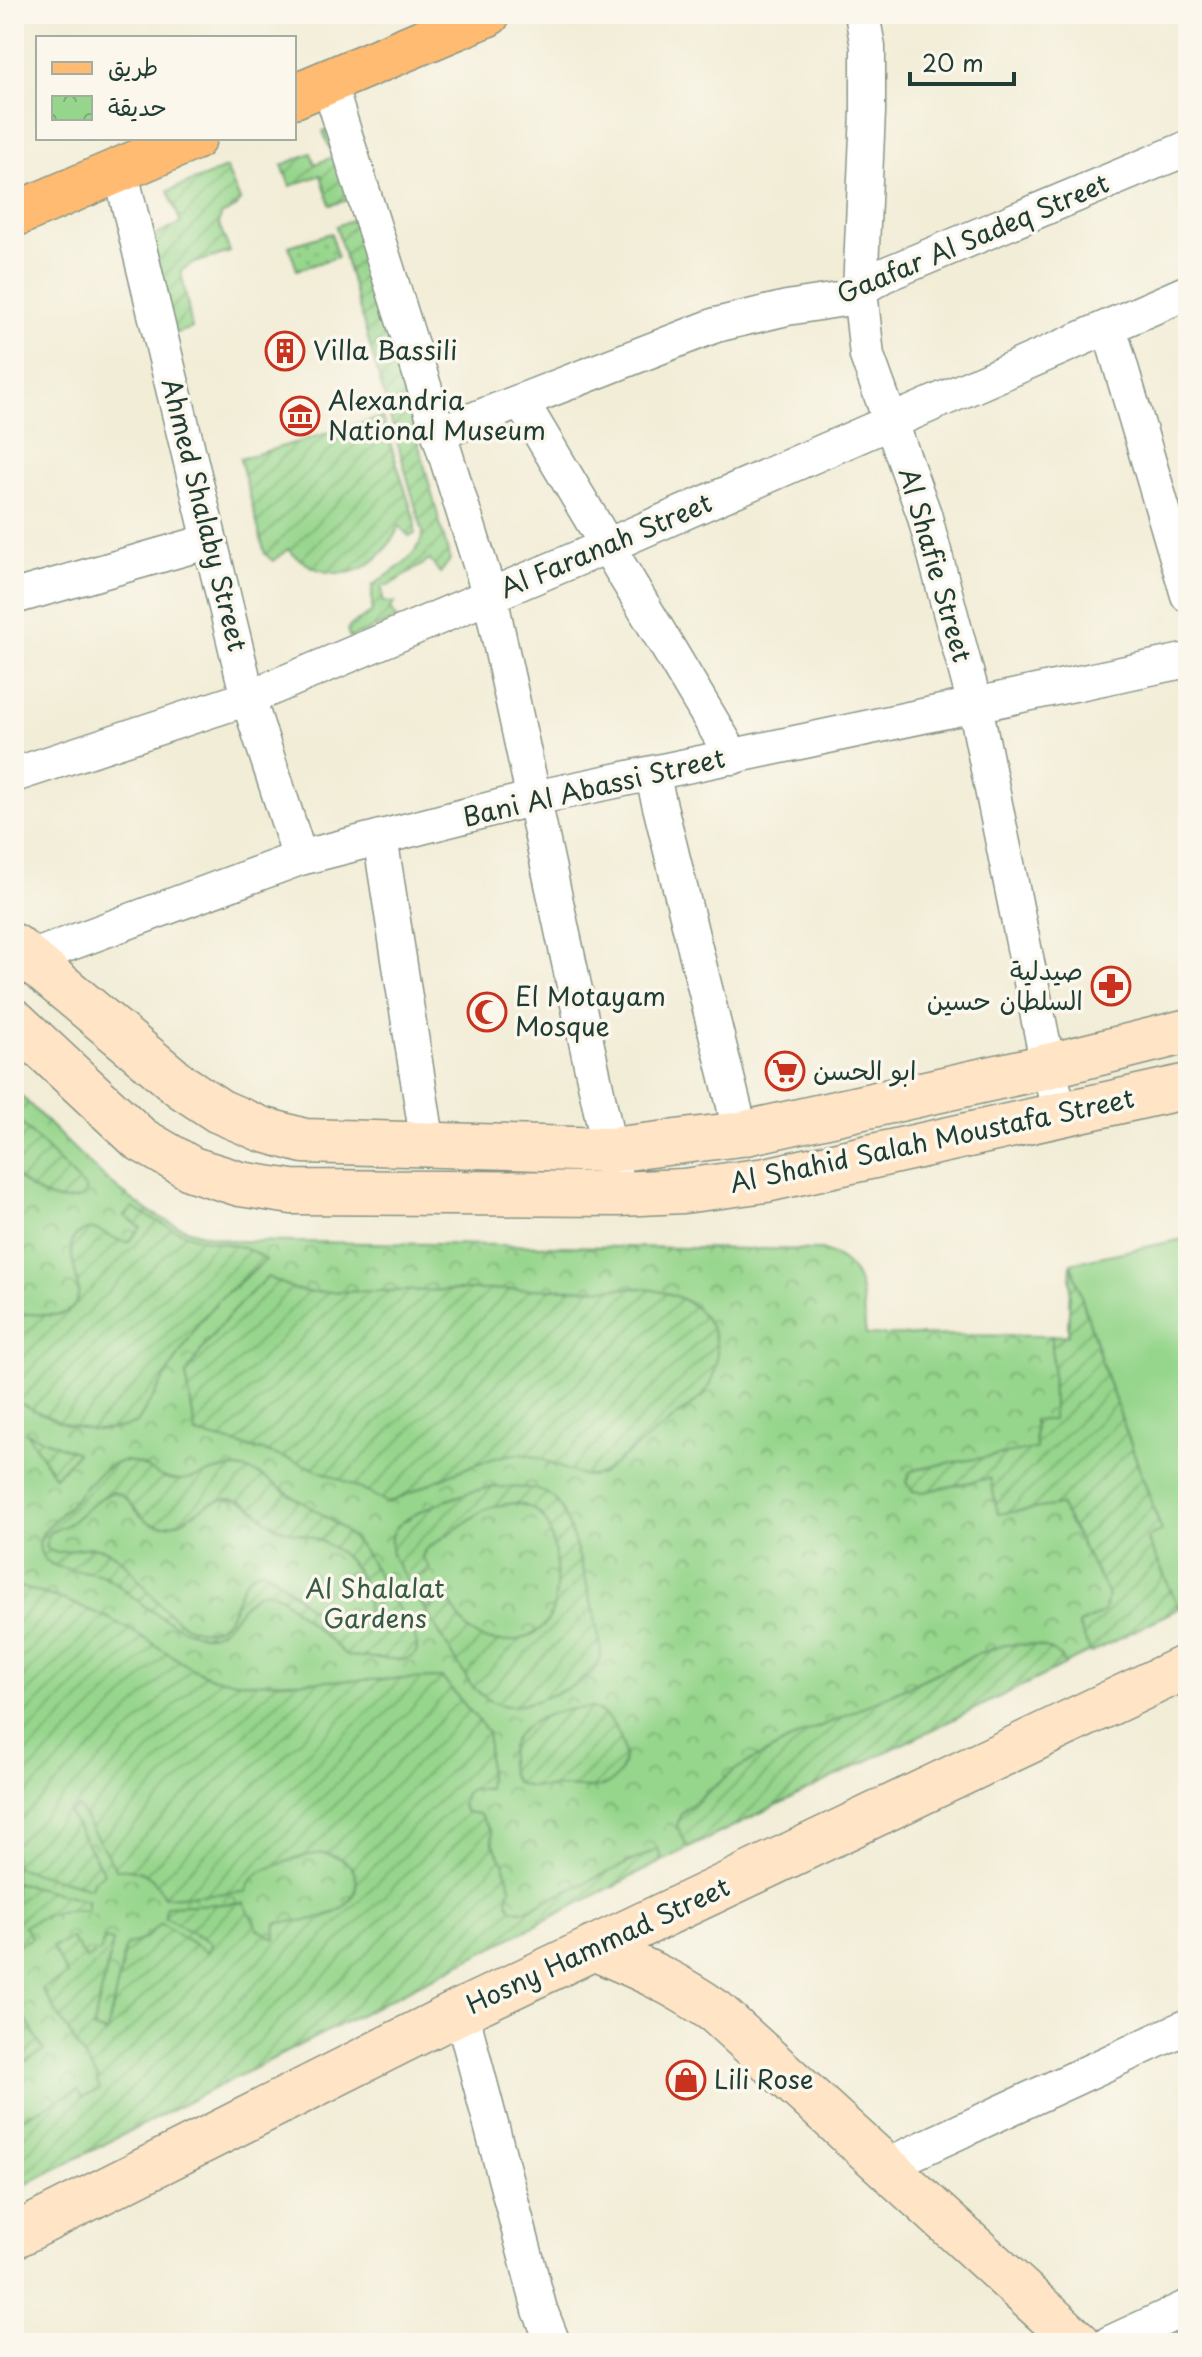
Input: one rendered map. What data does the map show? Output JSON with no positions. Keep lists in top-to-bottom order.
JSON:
{
  "streets": {
    "main road": ["Al Shahid Salah Moustafa Street", "Hosny Hammad Street"],
    "street": [
      "Gaafar Al Sadeq Street",
      "Ahmed Shalaby Street",
      "Al Faranah Street",
      "Al Shafie Street",
      "Bani Al Abassi Street"
    ]
  },
  "crossings": [
    ["Gaafar Al Sadeq Street", "Al Shafie Street"],
    ["Ahmed Shalaby Street", "Al Faranah Street"],
    ["Ahmed Shalaby Street", "Bani Al Abassi Street"],
    ["Al Faranah Street", "Al Shafie Street"],
    ["Al Shafie Street", "Bani Al Abassi Street"],
    ["Al Shafie Street", "Al Shahid Salah Moustafa Street"],
    ["Bani Al Abassi Street", "Al Shahid Salah Moustafa Street"]
  ],
  "parks": ["Al Shalalat Gardens"],
  "places": {
    "building": ["Villa Bassili"],
    "museum": ["Alexandria National Museum"],
    "pharmacy": ["صيدلية السلطان حسين"],
    "mosque": ["El Motayam Mosque"],
    "supermarket": ["ابو الحسن"],
    "shop": ["Lili Rose"]
  },
  "legend": ["طريق", "حديقة"],
  "scale_bar": "20 m"
}
